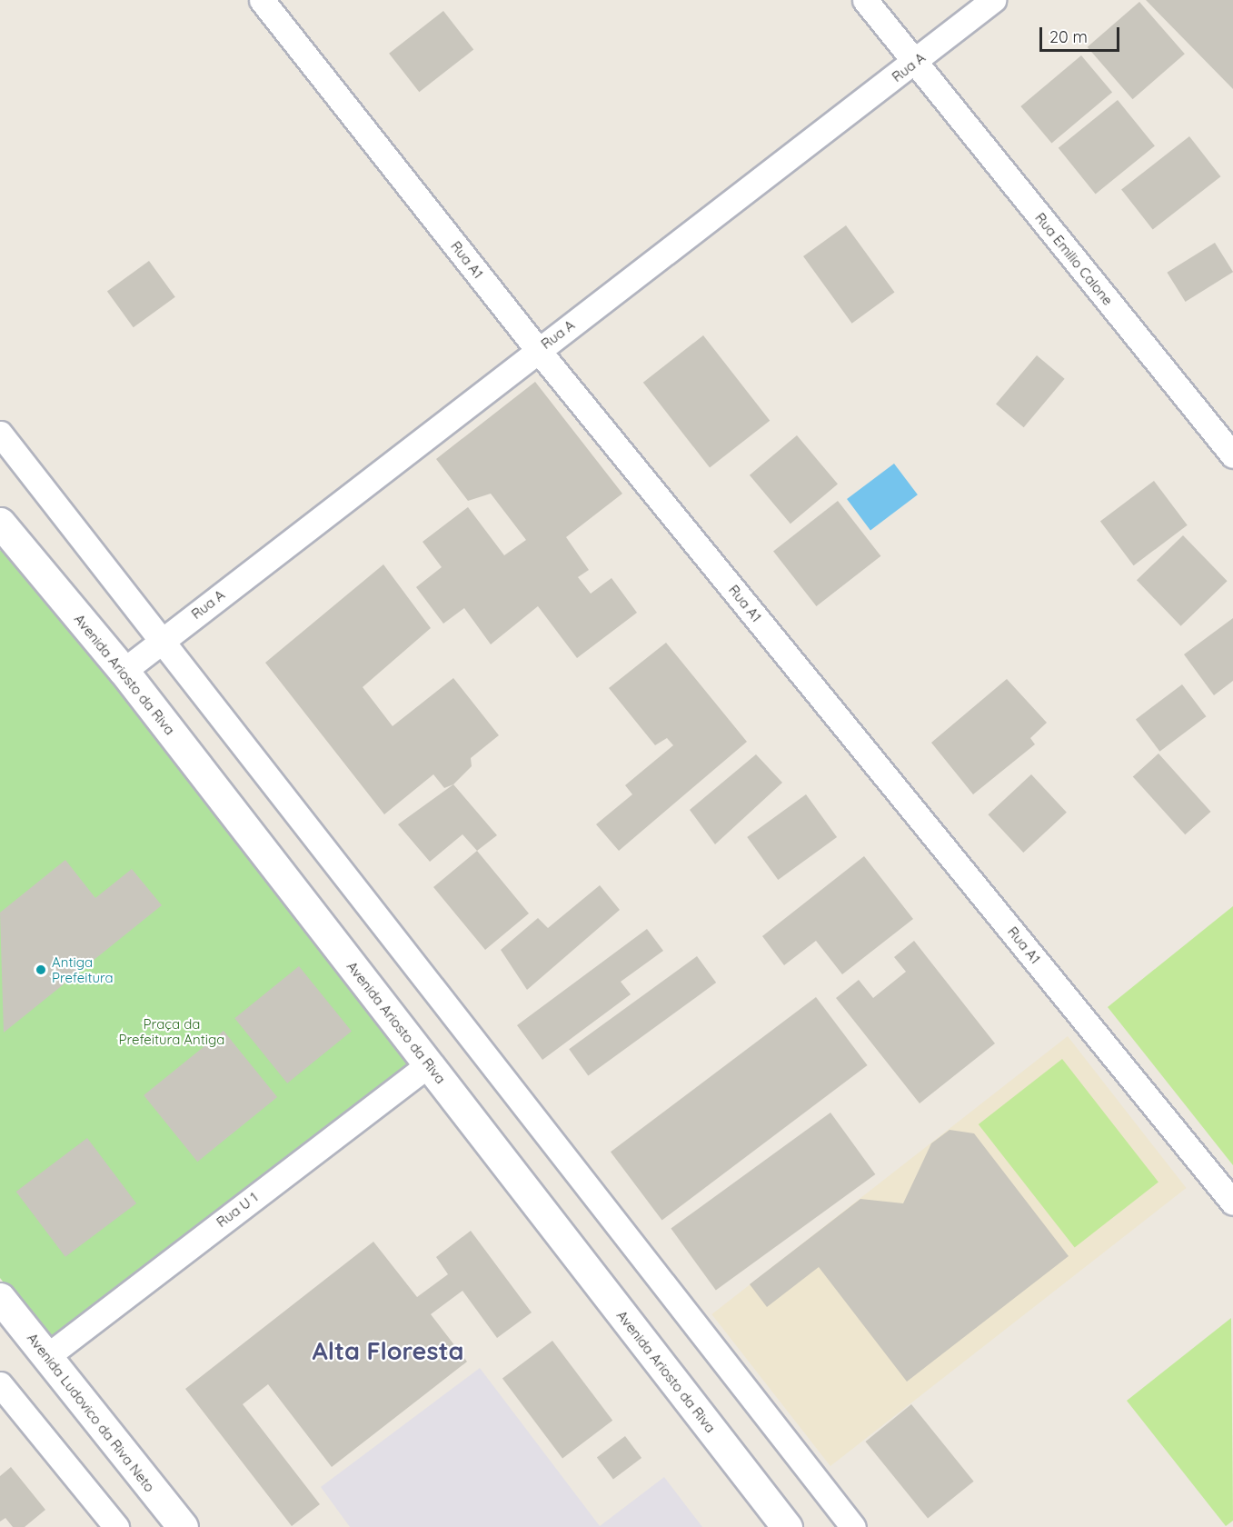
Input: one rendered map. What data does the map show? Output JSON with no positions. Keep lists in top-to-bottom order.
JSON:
{
  "streets": {
    "street": [
      "Rua A",
      "Rua Emilio Calone",
      "Rua A1",
      "Avenida Ariosto da Riva",
      "Rua U 1",
      "Avenida Ludovico da Riva Neto"
    ]
  },
  "crossings": [
    ["Rua A", "Rua Emilio Calone"],
    ["Rua A", "Rua A1"],
    ["Rua A", "Avenida Ariosto da Riva"],
    ["Avenida Ariosto da Riva", "Rua U 1"],
    ["Rua U 1", "Avenida Ludovico da Riva Neto"]
  ],
  "districts": ["Alta Floresta"],
  "parks": ["Praça da Prefeitura Antiga"],
  "places": ["Antiga Prefeitura"],
  "scale_bar": "20 m"
}
